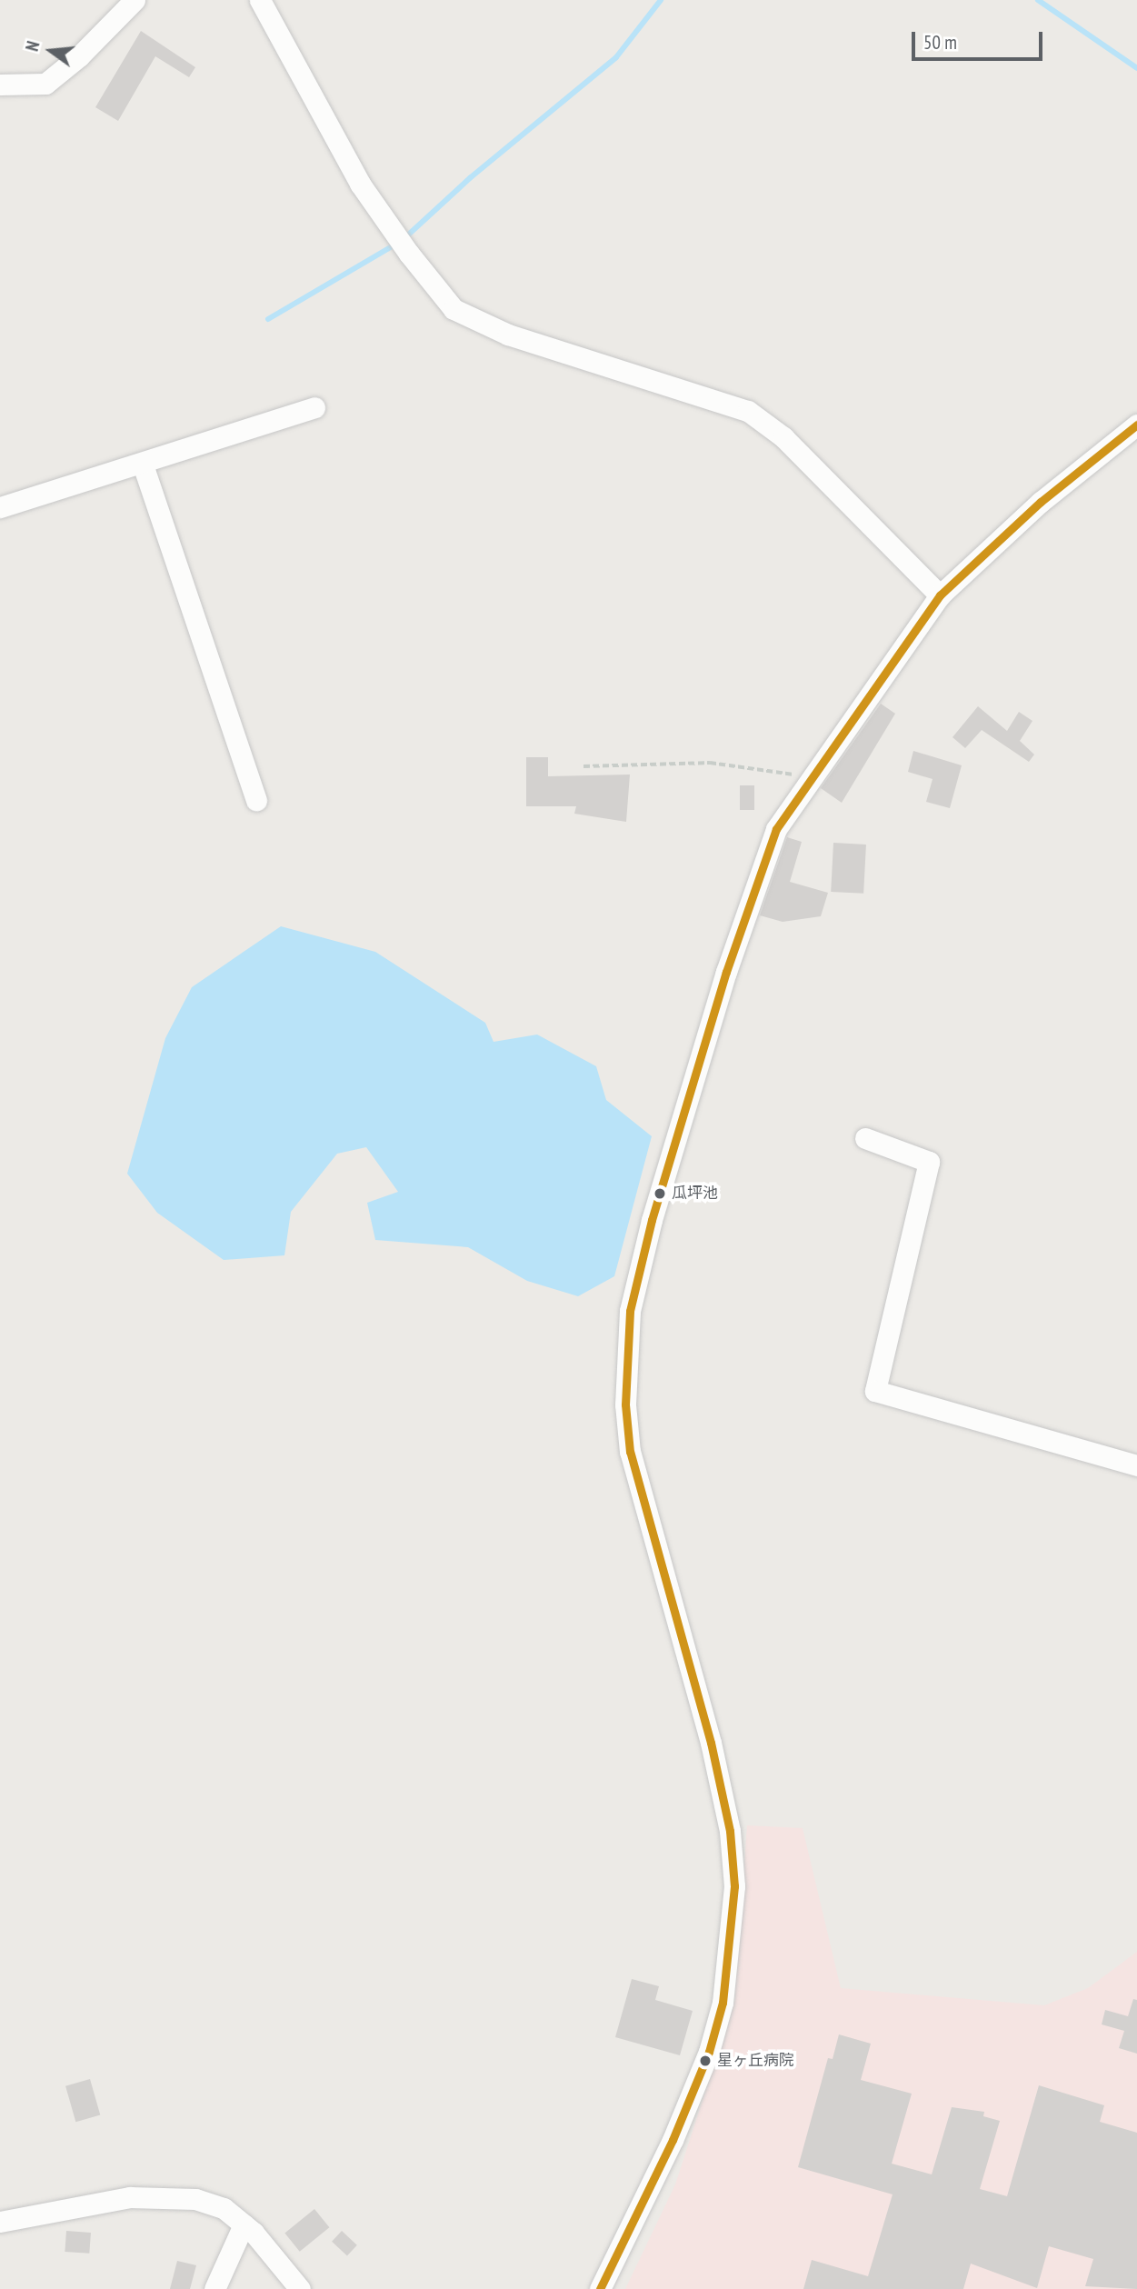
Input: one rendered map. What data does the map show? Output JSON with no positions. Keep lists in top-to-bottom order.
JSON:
{
  "places": ["瓜坪池", "星ヶ丘病院"],
  "scale_bar": "50 m",
  "north": "left"
}
